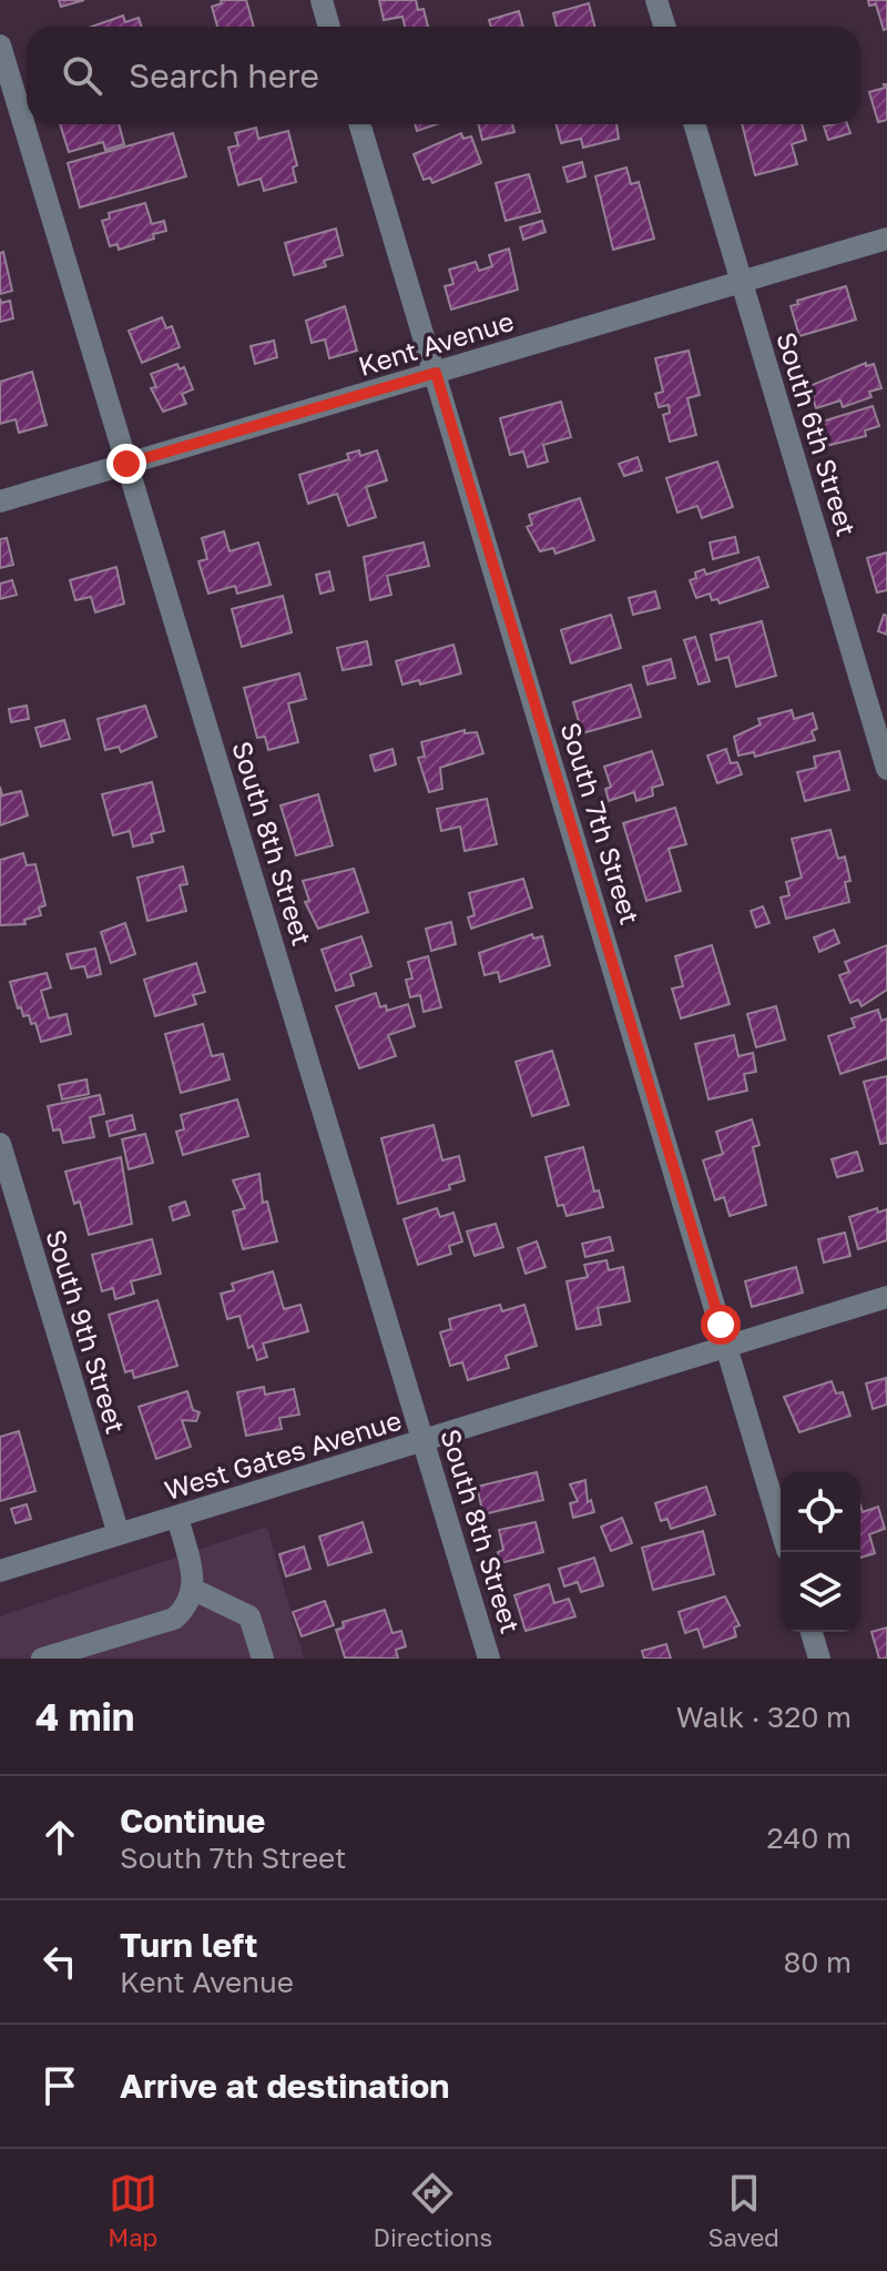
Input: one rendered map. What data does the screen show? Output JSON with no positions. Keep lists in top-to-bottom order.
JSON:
{
  "streets": {
    "street": [
      "Kent Avenue",
      "South 6th Street",
      "South 7th Street",
      "South 8th Street",
      "South 9th Street",
      "West Gates Avenue"
    ]
  },
  "crossings": [
    ["Kent Avenue", "South 6th Street"],
    ["Kent Avenue", "South 7th Street"],
    ["Kent Avenue", "South 8th Street"],
    ["South 7th Street", "West Gates Avenue"],
    ["South 8th Street", "West Gates Avenue"],
    ["South 9th Street", "West Gates Avenue"]
  ],
  "page": {
    "search": "Search here",
    "heading": ["4 min", "Walk · 320 m"],
    "list": [
      ["Continue", "South 7th Street", "240 m"],
      ["Turn left", "Kent Avenue", "80 m"],
      "Arrive at destination"
    ],
    "nav": ["Map", "Directions", "Saved"]
  }
}
